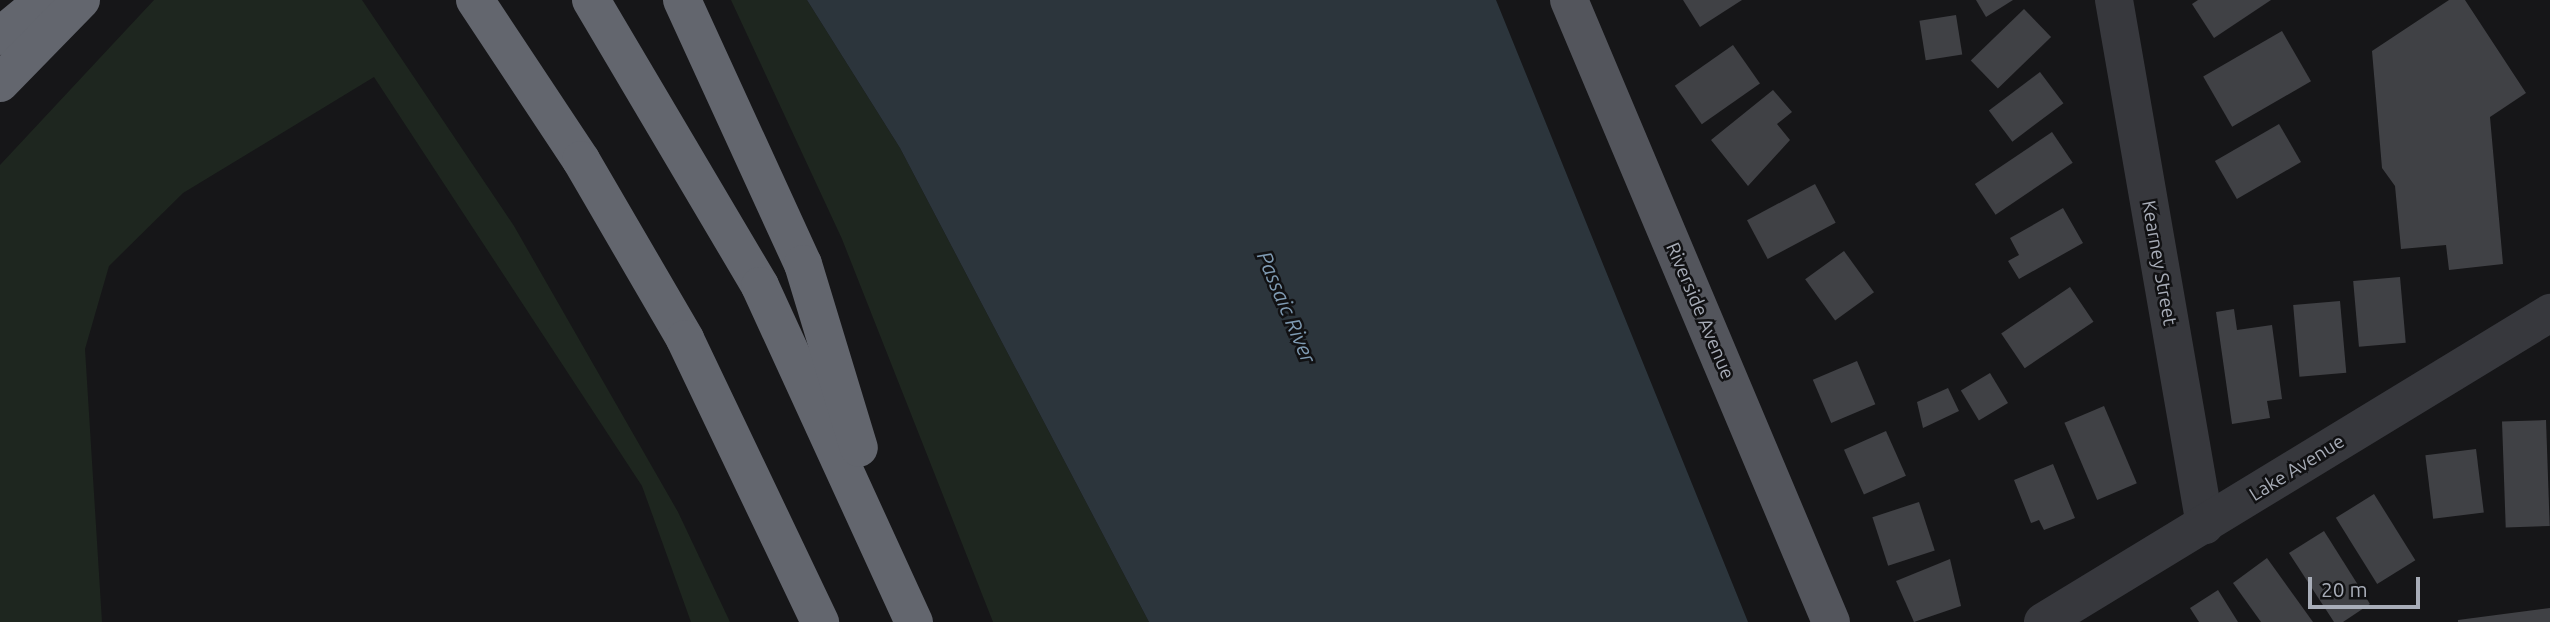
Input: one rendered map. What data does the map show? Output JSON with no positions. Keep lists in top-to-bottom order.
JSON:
{
  "streets": {
    "main road": ["Riverside Avenue"],
    "street": ["Kearney Street", "Lake Avenue"]
  },
  "crossings": [
    ["Kearney Street", "Lake Avenue"]
  ],
  "water": ["Passaic River"],
  "scale_bar": "20 m"
}
